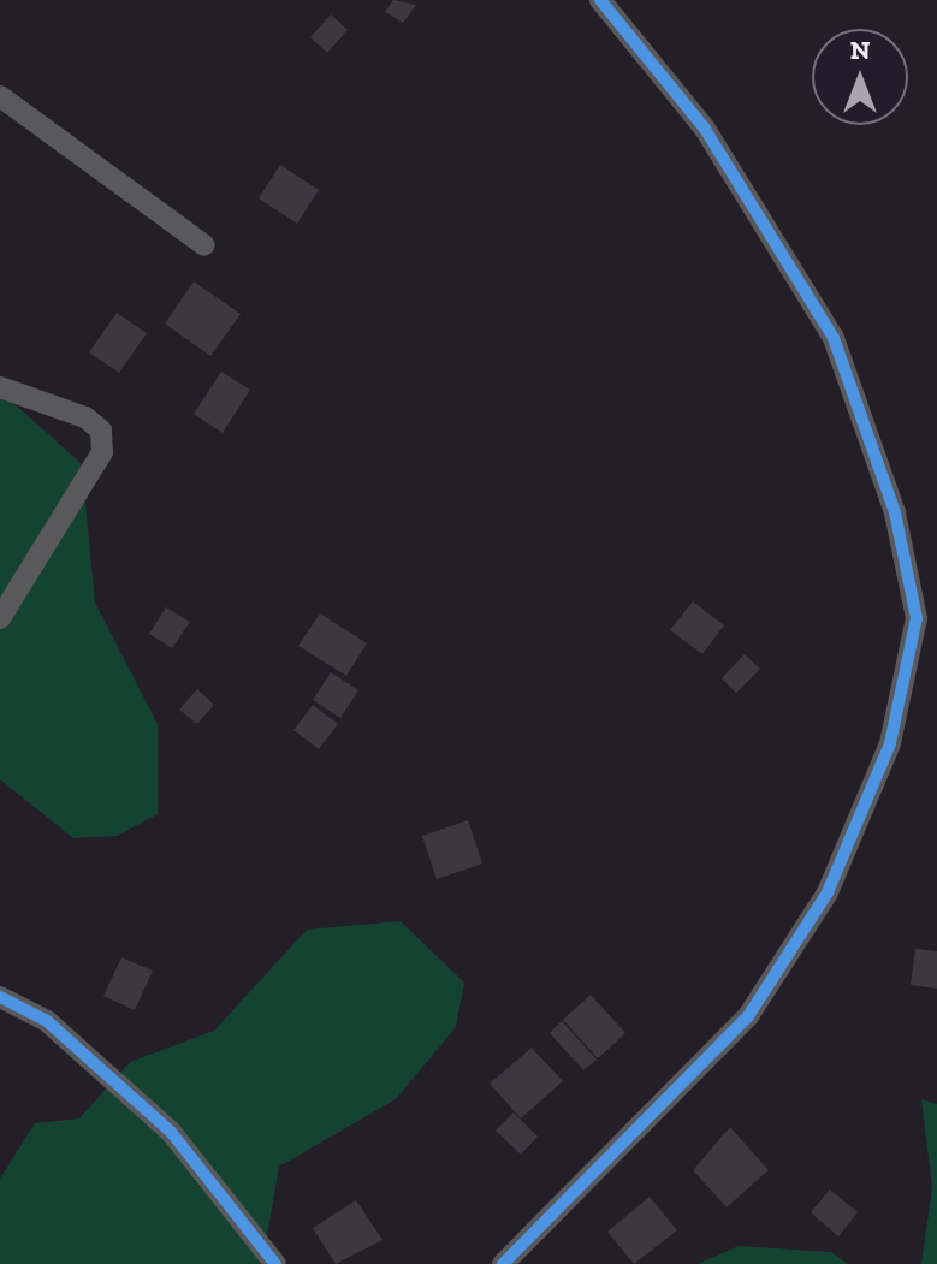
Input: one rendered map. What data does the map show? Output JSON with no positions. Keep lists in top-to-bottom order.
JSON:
{
  "north": "top"
}
